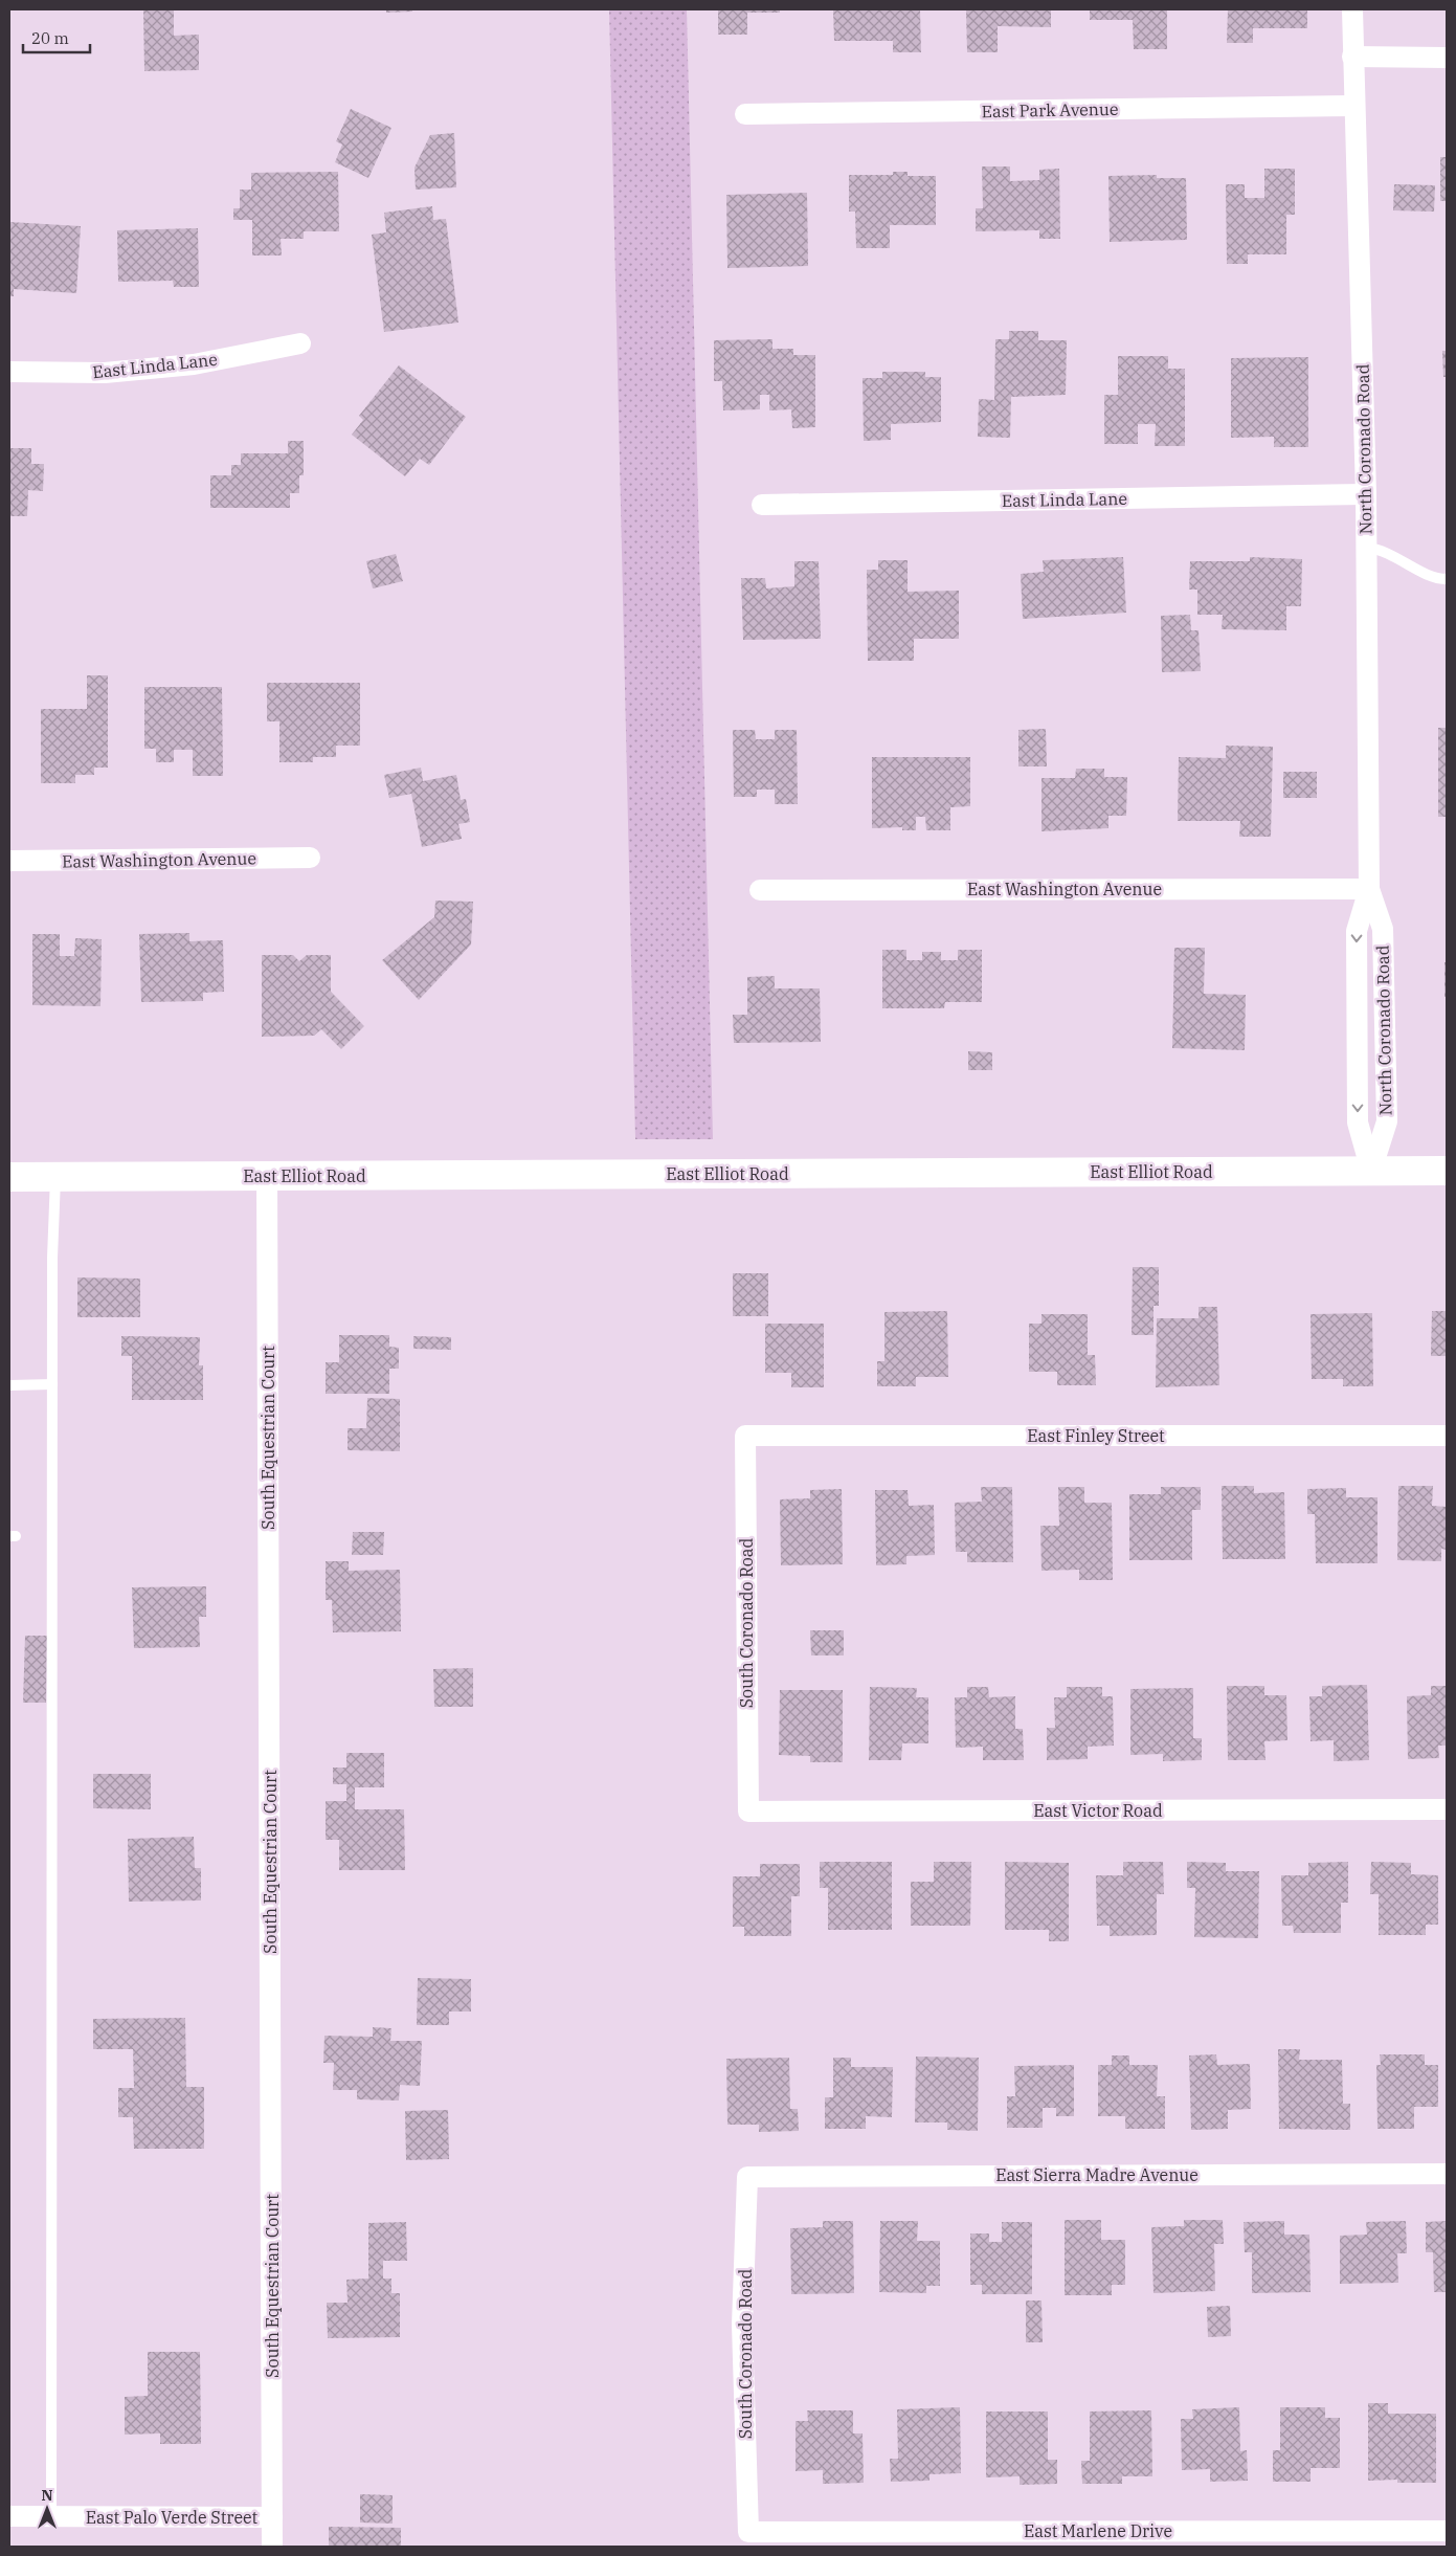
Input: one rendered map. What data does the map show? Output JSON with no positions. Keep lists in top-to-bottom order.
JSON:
{
  "streets": {
    "main road": ["East Elliot Road"],
    "street": [
      "East Park Avenue",
      "East Linda Lane",
      "North Coronado Road",
      "East Washington Avenue",
      "East Finley Street",
      "South Equestrian Court",
      "South Coronado Road",
      "East Victor Road",
      "East Sierra Madre Avenue",
      "East Palo Verde Street",
      "East Marlene Drive"
    ]
  },
  "crossings": [
    ["East Park Avenue", "North Coronado Road"],
    ["East Linda Lane", "North Coronado Road"],
    ["North Coronado Road", "East Washington Avenue"],
    ["North Coronado Road", "East Elliot Road"],
    ["East Elliot Road", "South Equestrian Court"],
    ["East Finley Street", "South Coronado Road"],
    ["South Equestrian Court", "East Palo Verde Street"],
    ["South Coronado Road", "East Victor Road"],
    ["South Coronado Road", "East Sierra Madre Avenue"],
    ["South Coronado Road", "East Marlene Drive"]
  ],
  "scale_bar": "20 m",
  "north": "top"
}
